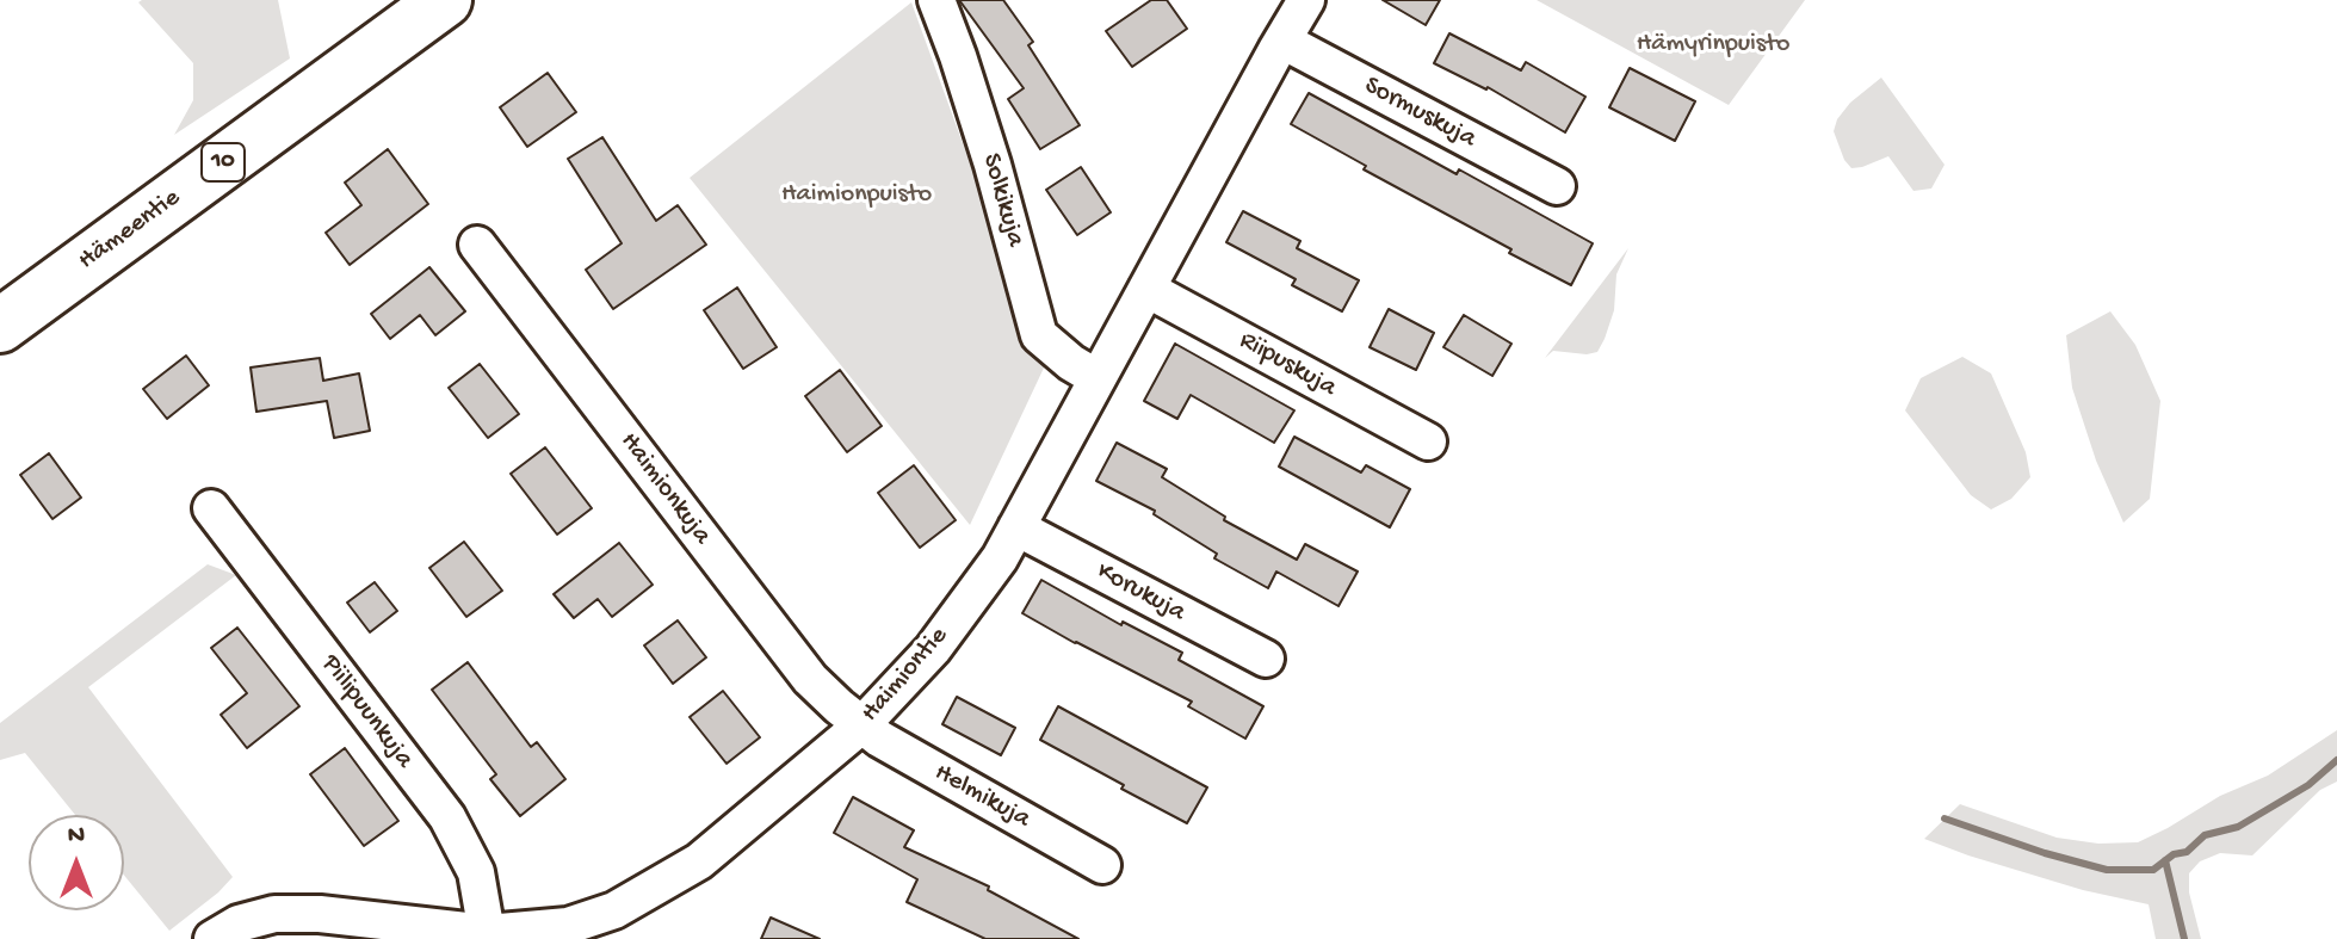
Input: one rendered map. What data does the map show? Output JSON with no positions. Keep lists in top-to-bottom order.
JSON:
{
  "streets": {
    "highway": ["10", "Hämeentie"],
    "street": [
      "Sormuskuja",
      "Solkikuja",
      "Riipuskuja",
      "Haimionkuja",
      "Korukuja",
      "Haimiontie",
      "Piilipuunkuja",
      "Helmikuja"
    ]
  },
  "crossings": [
    ["Sormuskuja", "Haimiontie"],
    ["Solkikuja", "Haimiontie"],
    ["Riipuskuja", "Haimiontie"],
    ["Haimionkuja", "Haimiontie"],
    ["Haimionkuja", "Helmikuja"],
    ["Korukuja", "Haimiontie"],
    ["Haimiontie", "Piilipuunkuja"],
    ["Haimiontie", "Helmikuja"]
  ],
  "parks": ["Hämyrinpuisto", "Haimionpuisto"],
  "north": "top"
}
